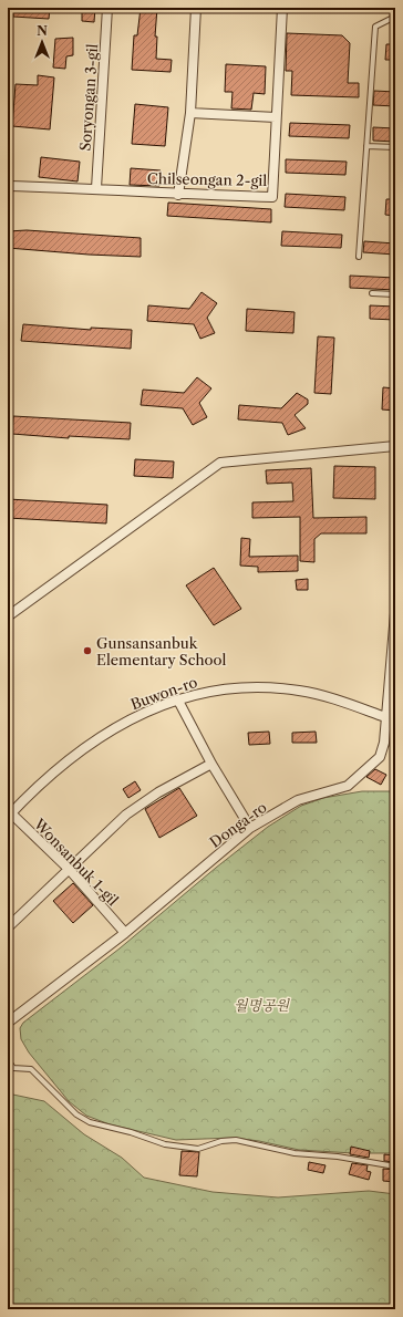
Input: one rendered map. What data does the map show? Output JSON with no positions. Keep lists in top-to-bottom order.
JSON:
{
  "streets": {
    "street": [
      "Soryongan 3-gil",
      "Chilseongan 2-gil",
      "Buwon-ro",
      "Donga-ro",
      "Wonsanbuk 1-gil"
    ]
  },
  "crossings": [
    ["Soryongan 3-gil", "Chilseongan 2-gil"],
    ["Buwon-ro", "Donga-ro"],
    ["Buwon-ro", "Wonsanbuk 1-gil"],
    ["Donga-ro", "Wonsanbuk 1-gil"]
  ],
  "parks": ["월명공원"],
  "places": ["Gunsansanbuk Elementary School"],
  "north": "top"
}
